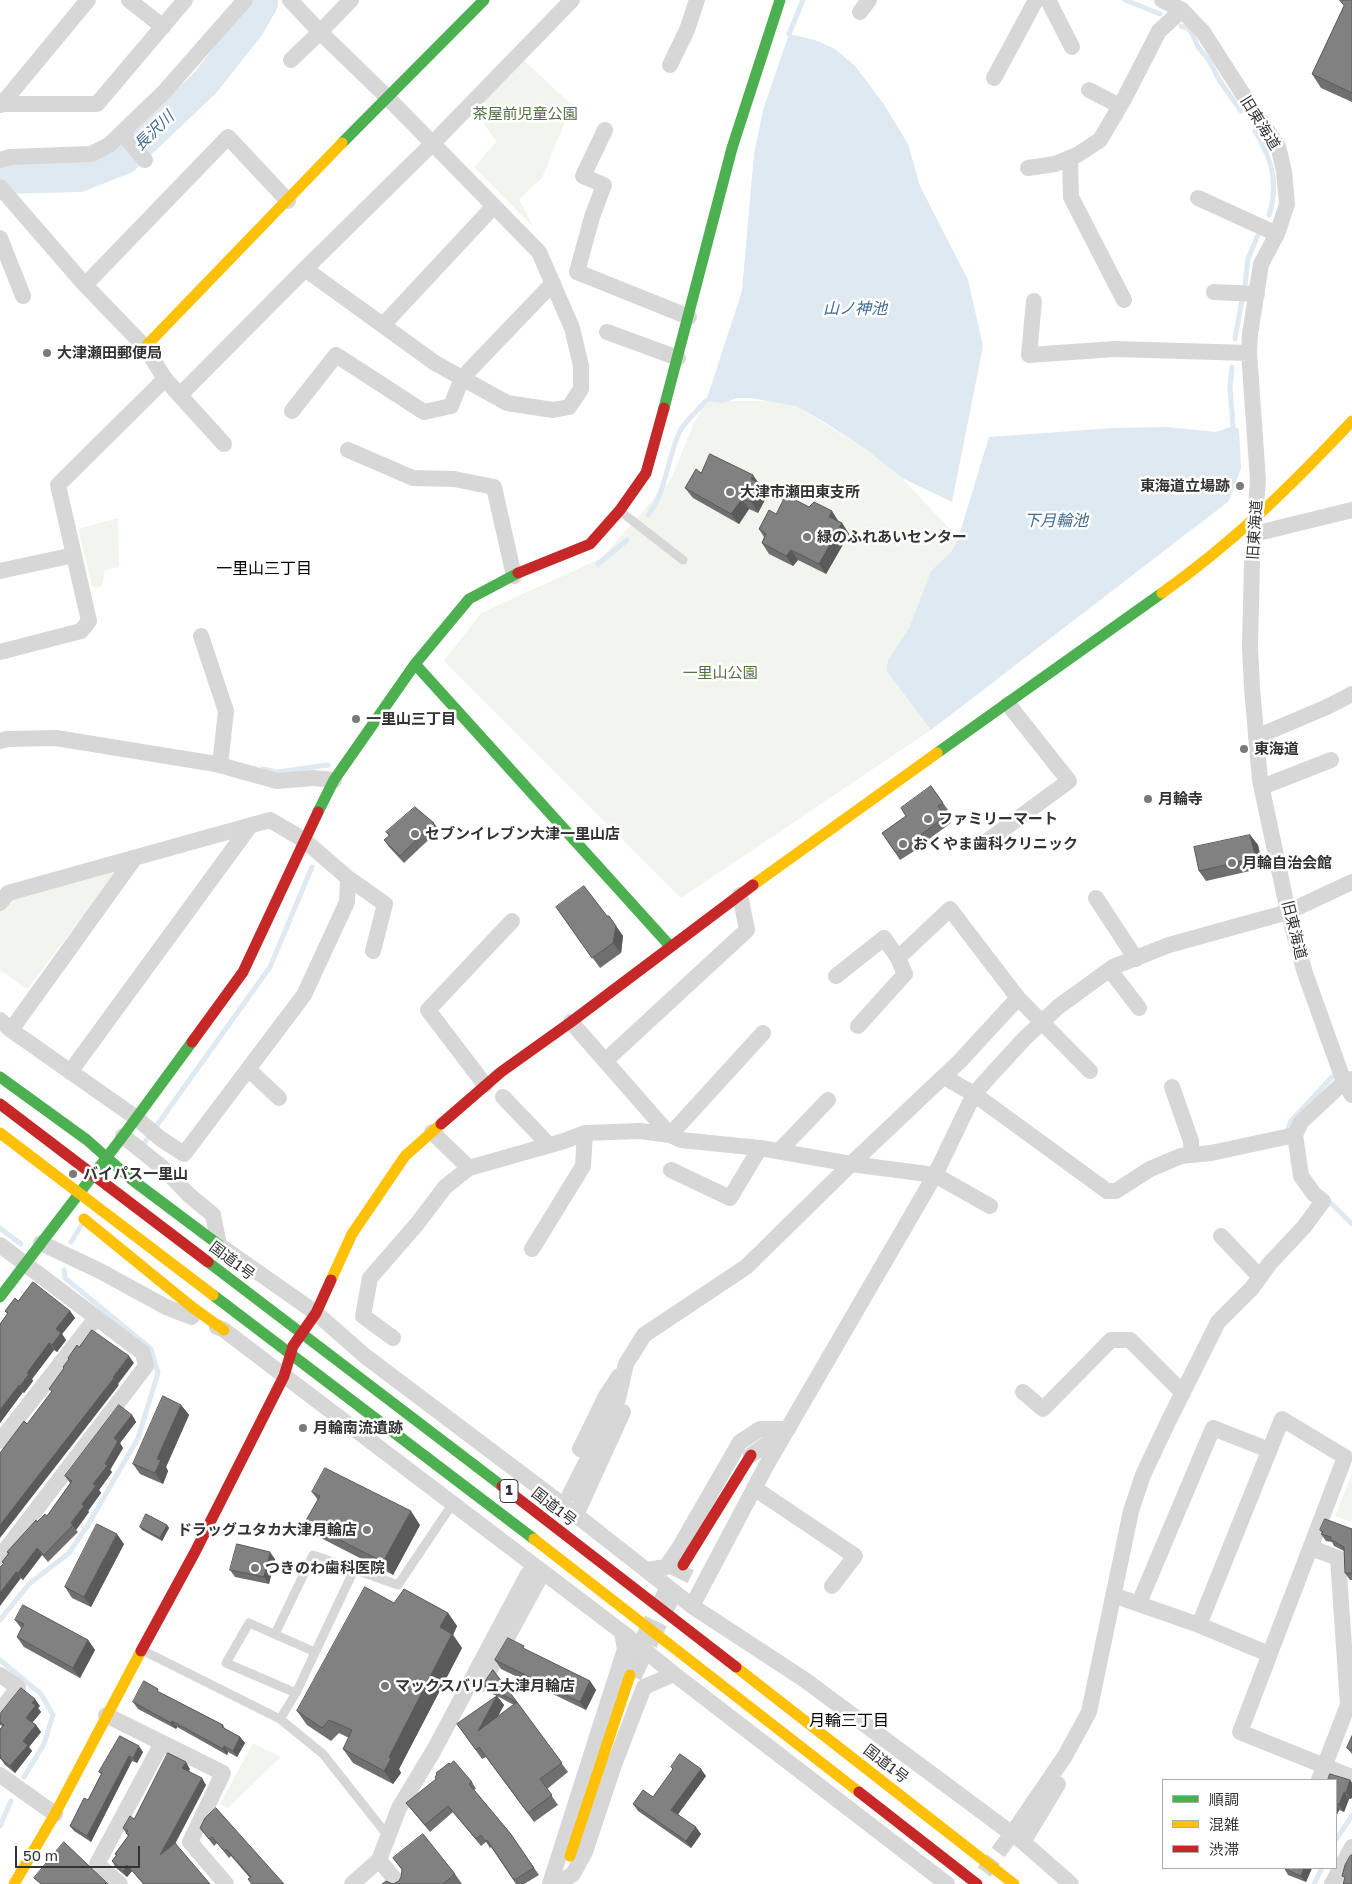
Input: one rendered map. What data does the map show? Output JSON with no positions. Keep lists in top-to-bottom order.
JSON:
{
  "streets": {
    "main road": ["国道1号", "1"],
    "street": ["旧東海道"]
  },
  "districts": ["一里山三丁目", "月輪三丁目"],
  "water": ["長沢川", "山ノ神池", "下月輪池"],
  "parks": ["茶屋前児童公園", "一里山公園"],
  "places": [
    "大津瀬田郵便局",
    "東海道立場跡",
    "大津市瀬田東支所",
    "緑のふれあいセンター",
    "一里山三丁目",
    "東海道",
    "月輪寺",
    "ファミリーマート",
    "セブンイレブン大津一里山店",
    "おくやま歯科クリニック",
    "月輪自治会館",
    "バイパス一里山",
    "月輪南流遺跡",
    "ドラッグユタカ大津月輪店",
    "つきのわ歯科医院",
    "マックスバリュ大津月輪店"
  ],
  "legend": ["順調", "混雑", "渋滞"],
  "scale_bar": "50 m"
}
